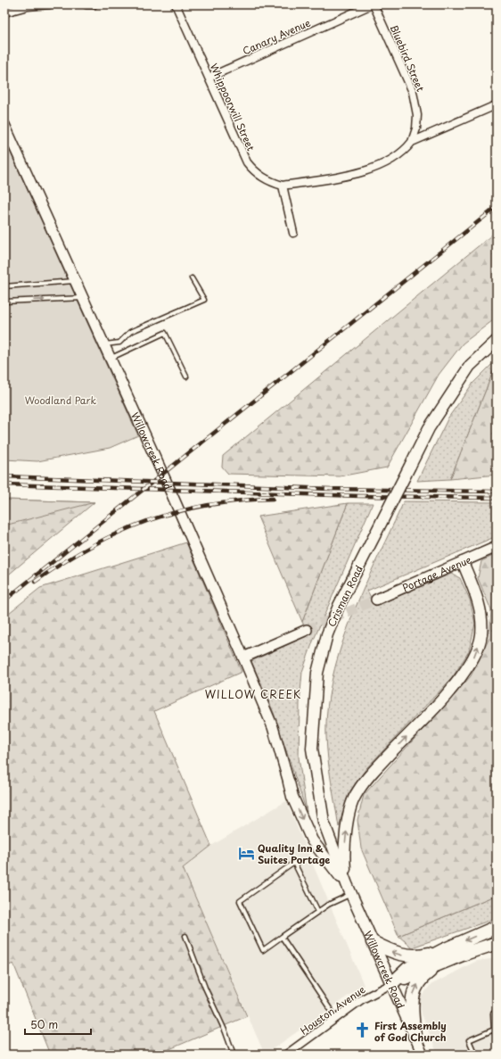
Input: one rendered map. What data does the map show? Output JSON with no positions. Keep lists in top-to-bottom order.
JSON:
{
  "streets": {
    "main road": ["Willowcreek Road", "Crisman Road"],
    "street": [
      "Canary Avenue",
      "Bluebird Street",
      "Whippoorwill Street",
      "Portage Avenue",
      "Houston Avenue"
    ]
  },
  "crossings": [
    ["Canary Avenue", "Bluebird Street"],
    ["Canary Avenue", "Whippoorwill Street"],
    ["Willowcreek Road", "Crisman Road"],
    ["Willowcreek Road", "Houston Avenue"]
  ],
  "districts": ["WILLOW CREEK"],
  "parks": ["Woodland Park"],
  "places": {
    "hotel": ["Quality Inn & Suites Portage"],
    "church": ["First Assembly of God Church"]
  },
  "scale_bar": "50 m"
}
